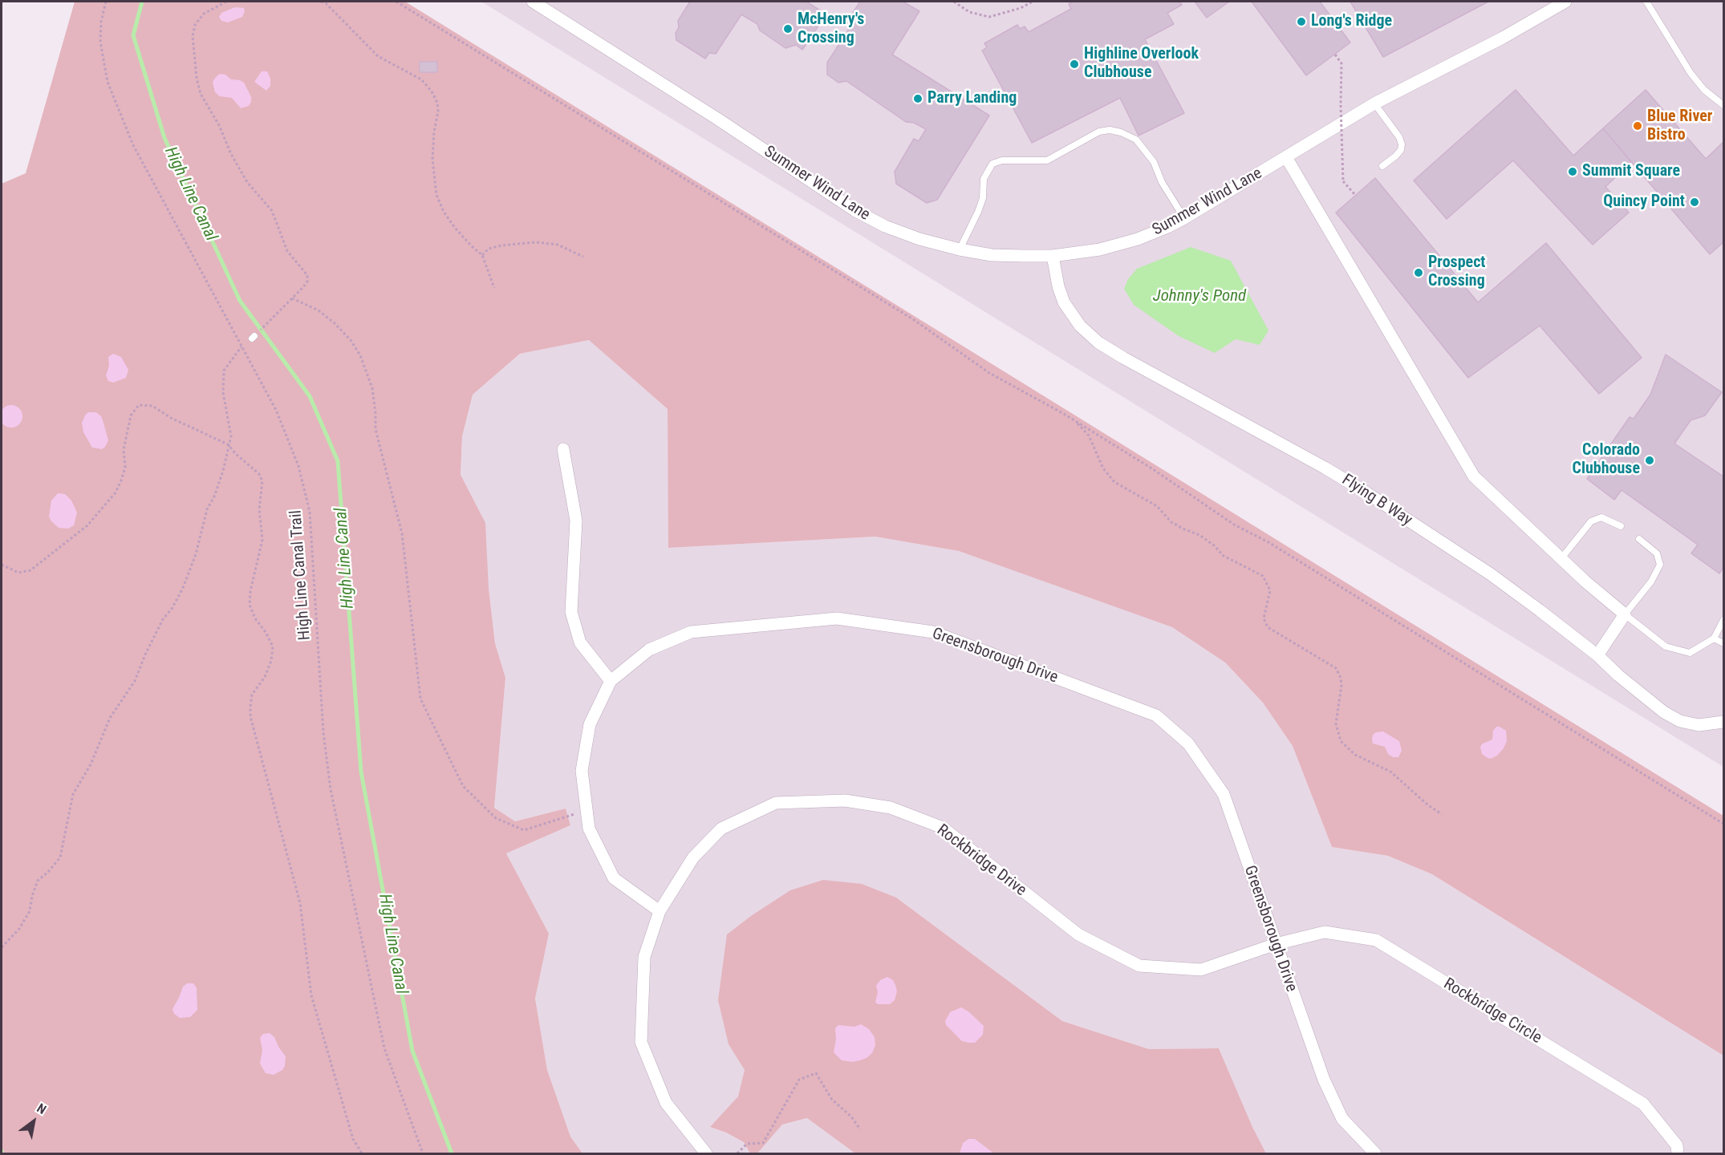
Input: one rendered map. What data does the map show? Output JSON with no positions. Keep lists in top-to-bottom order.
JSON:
{
  "streets": {
    "street": [
      "Summer Wind Lane",
      "Flying B Way",
      "Greensborough Drive",
      "Rockbridge Drive",
      "Rockbridge Circle"
    ],
    "path": ["High Line Canal Trail"]
  },
  "crossings": [
    ["Summer Wind Lane", "Flying B Way"],
    ["Greensborough Drive", "Rockbridge Drive"],
    ["Greensborough Drive", "Rockbridge Circle"],
    ["Rockbridge Drive", "Rockbridge Circle"]
  ],
  "water": ["High Line Canal", "Johnny's Pond"],
  "places": [
    "Long's Ridge",
    "McHenry's Crossing",
    "Highline Overlook Clubhouse",
    "Parry Landing",
    "Blue River Bistro",
    "Summit Square",
    "Quincy Point",
    "Prospect Crossing",
    "Colorado Clubhouse"
  ],
  "north": "top right"
}
